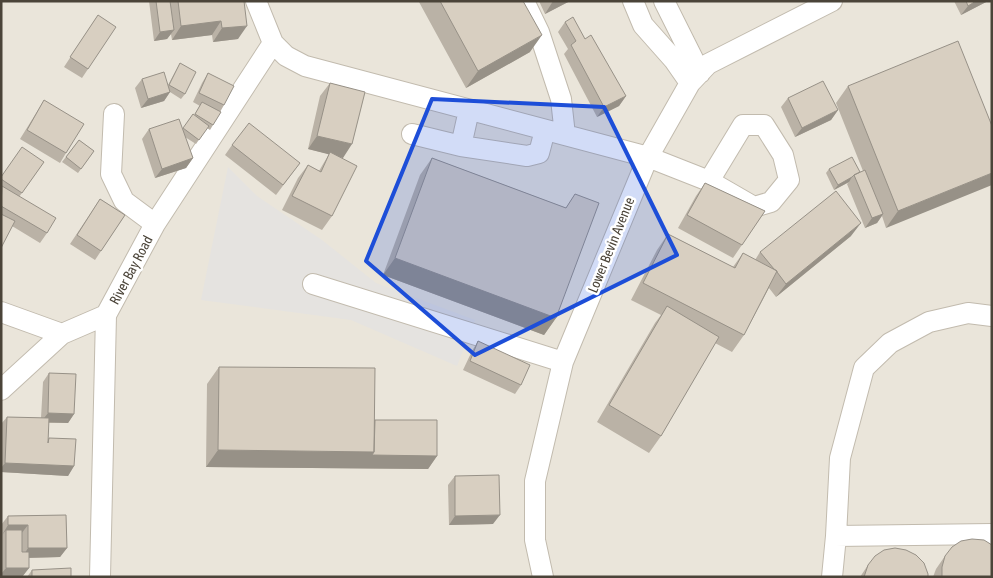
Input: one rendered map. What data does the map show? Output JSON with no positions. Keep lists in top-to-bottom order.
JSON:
{
  "streets": {
    "street": ["Lower Bevin Avenue", "River Bay Road"]
  }
}
